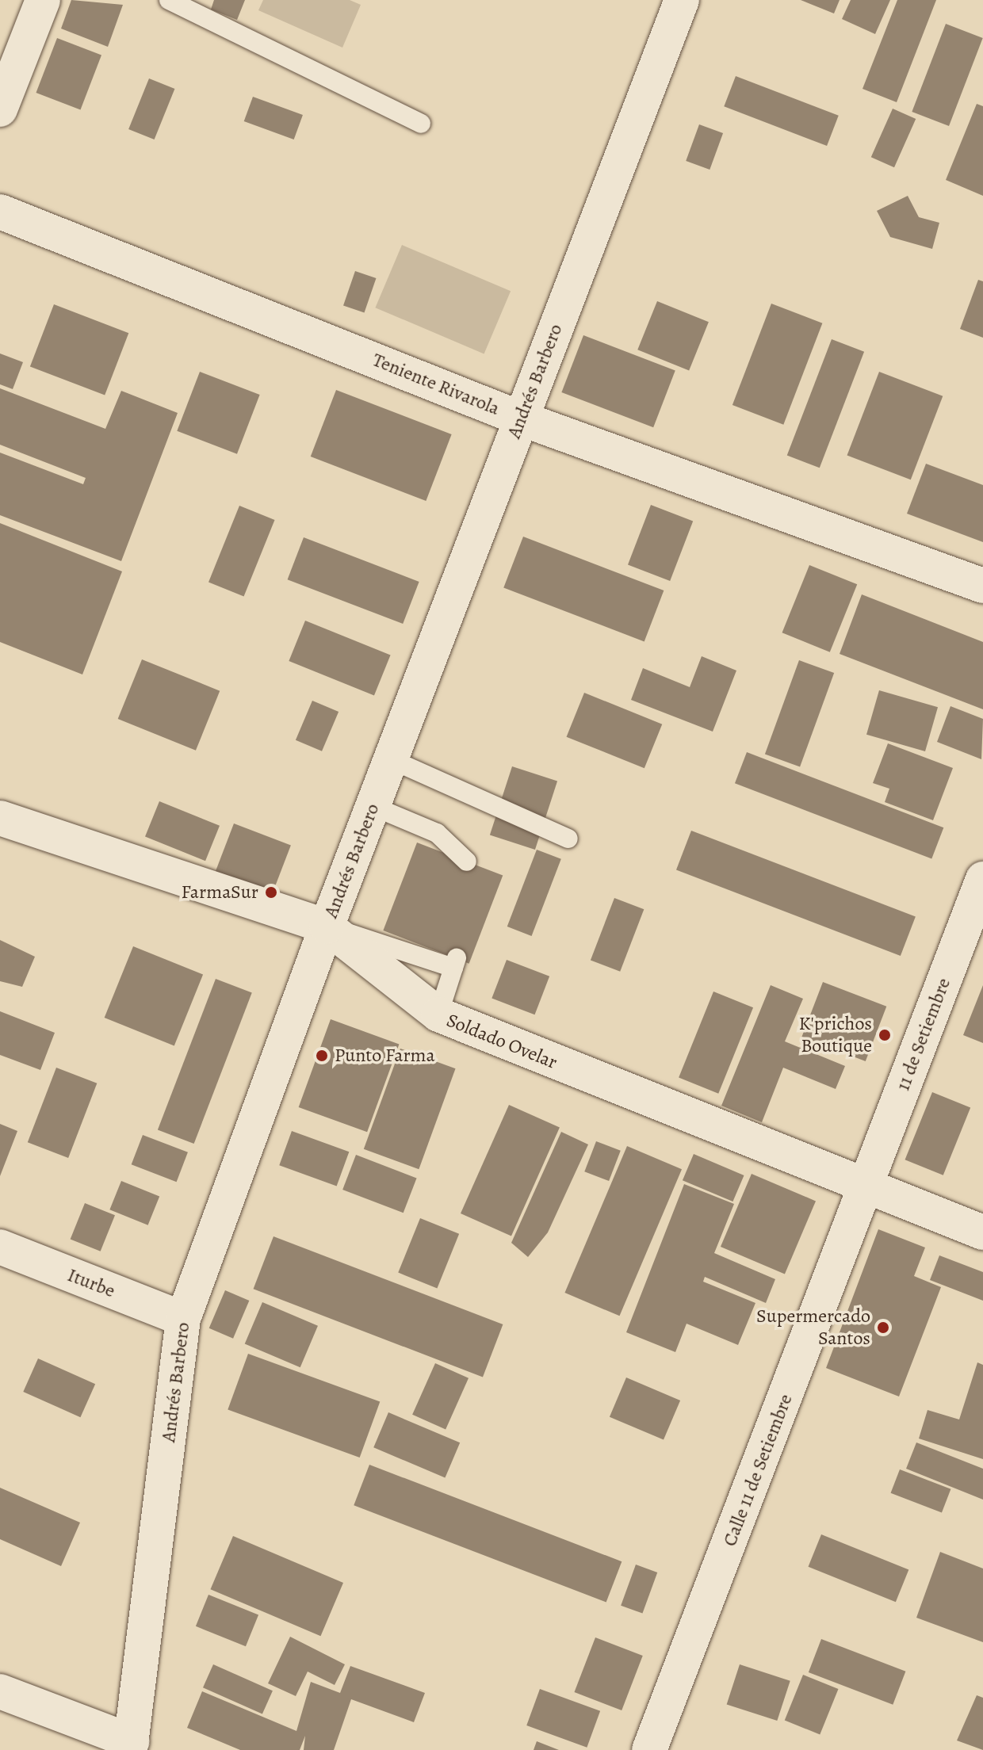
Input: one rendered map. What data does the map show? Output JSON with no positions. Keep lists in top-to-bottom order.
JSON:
{
  "streets": {
    "main road": [
      "Andrés Barbero",
      "Teniente Rivarola",
      "11 de Setiembre",
      "Soldado Ovelar",
      "Iturbe",
      "Calle 11 de Setiembre"
    ]
  },
  "crossings": [
    ["Andrés Barbero", "Teniente Rivarola"],
    ["Andrés Barbero", "Soldado Ovelar"],
    ["Andrés Barbero", "Iturbe"],
    ["11 de Setiembre", "Soldado Ovelar"],
    ["11 de Setiembre", "Calle 11 de Setiembre"],
    ["Soldado Ovelar", "Calle 11 de Setiembre"]
  ],
  "places": [
    "FarmaSur",
    "K'prichos Boutique",
    "Punto Farma",
    "Supermercado Santos"
  ]
}
